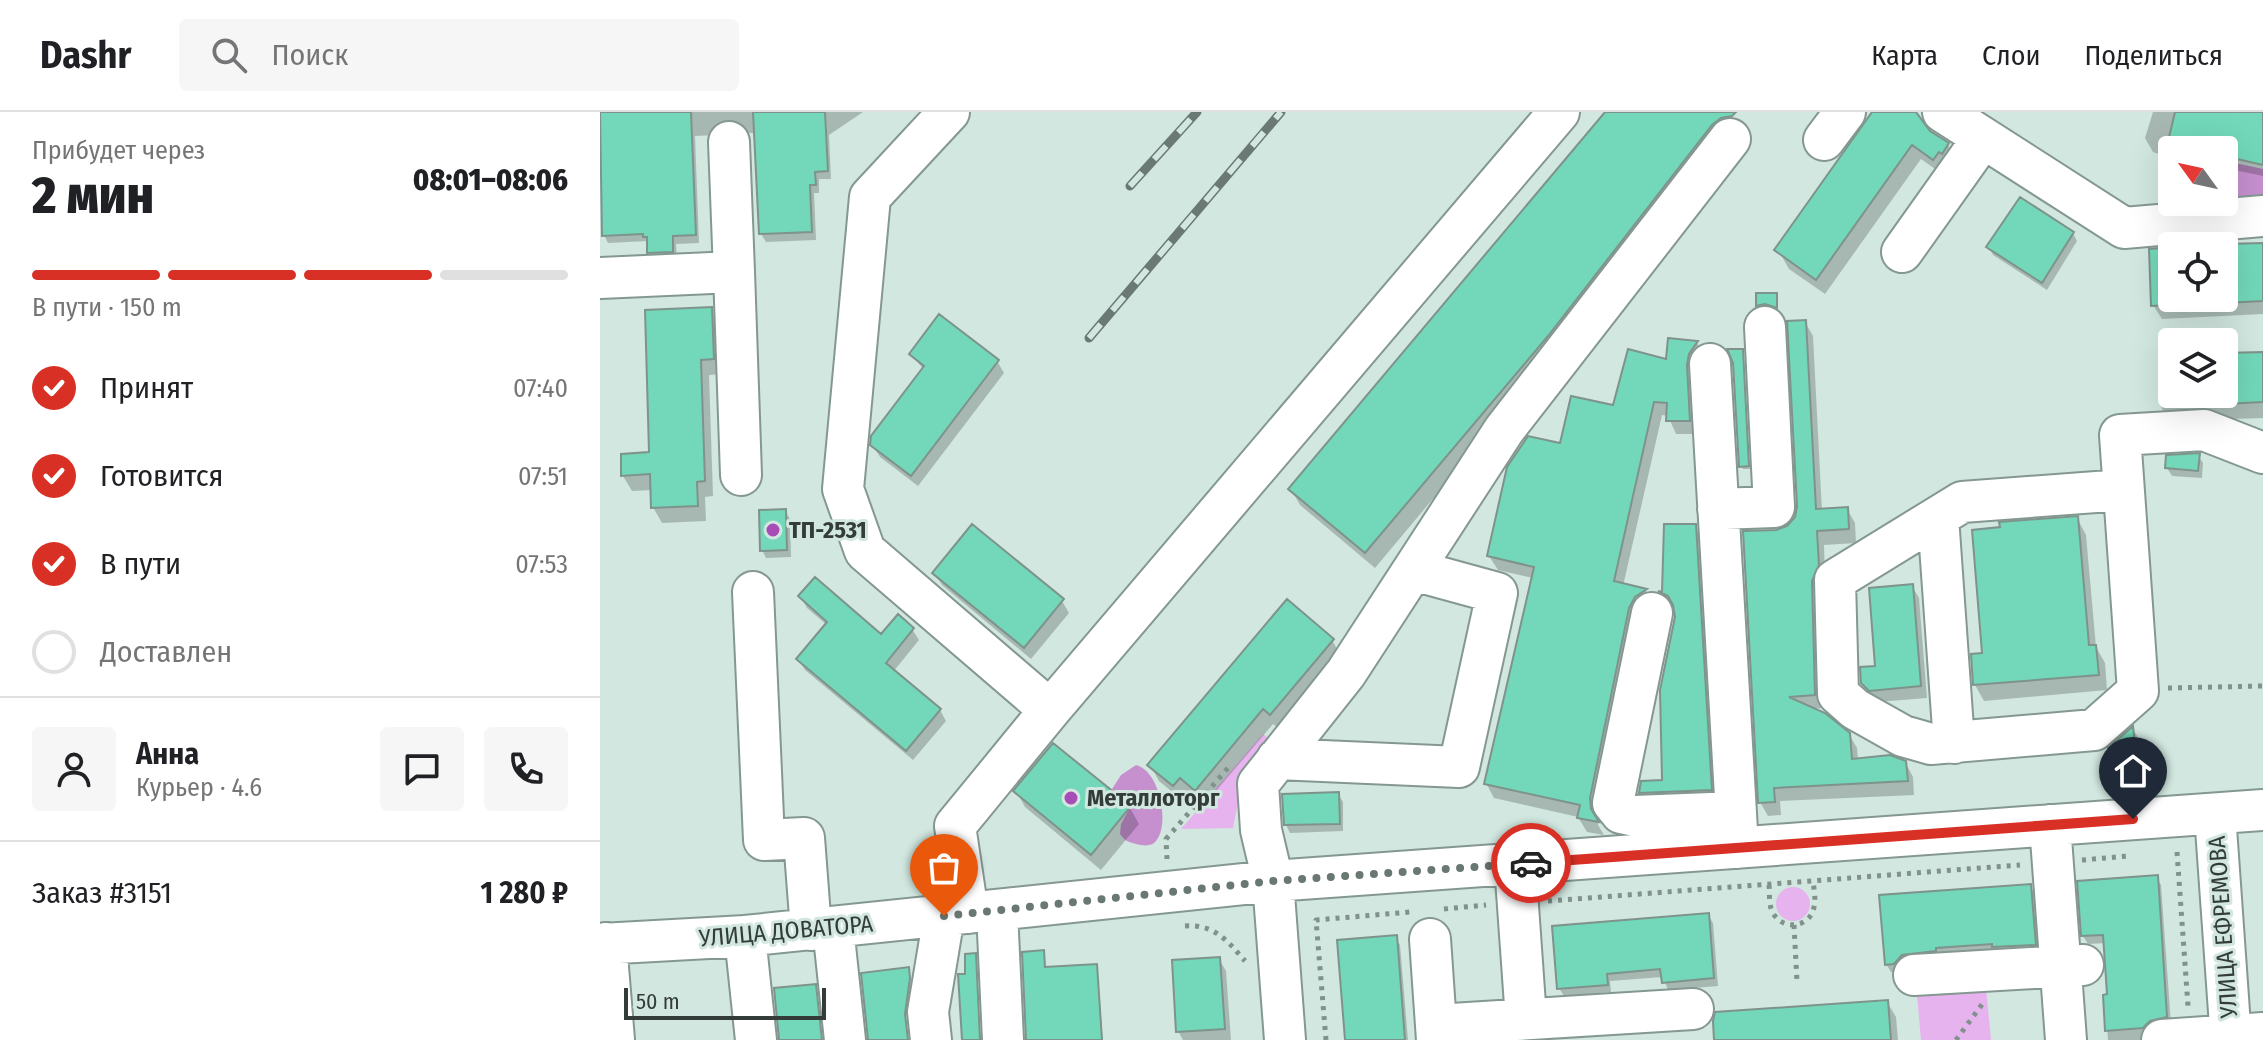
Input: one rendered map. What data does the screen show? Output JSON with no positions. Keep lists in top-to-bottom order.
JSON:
{
  "streets": {
    "street": ["УЛИЦА ЕФРЕМОВА", "УЛИЦА ДОВАТОРА"]
  },
  "crossings": [
    ["УЛИЦА ЕФРЕМОВА", "УЛИЦА ДОВАТОРА"]
  ],
  "places": ["ТП-2531", "Металлоторг"],
  "scale_bar": "50 m",
  "north": "top left",
  "page": {
    "header": "Dashr",
    "search": "Поиск",
    "nav": ["Карта", "Слои", "Поделиться"],
    "heading": ["2 мин", "Прибудет через", "08:01–08:06"],
    "panel": [
      "Анна",
      "Курьер · 4.6",
      "Заказ #3151",
      "1 280 ₽"
    ],
    "bar": "В пути · 150 m",
    "list": [
      ["Принят", "07:40"],
      ["Готовится", "07:51"],
      ["В пути", "07:53"],
      "Доставлен"
    ],
    "scale": "50 m"
  }
}
